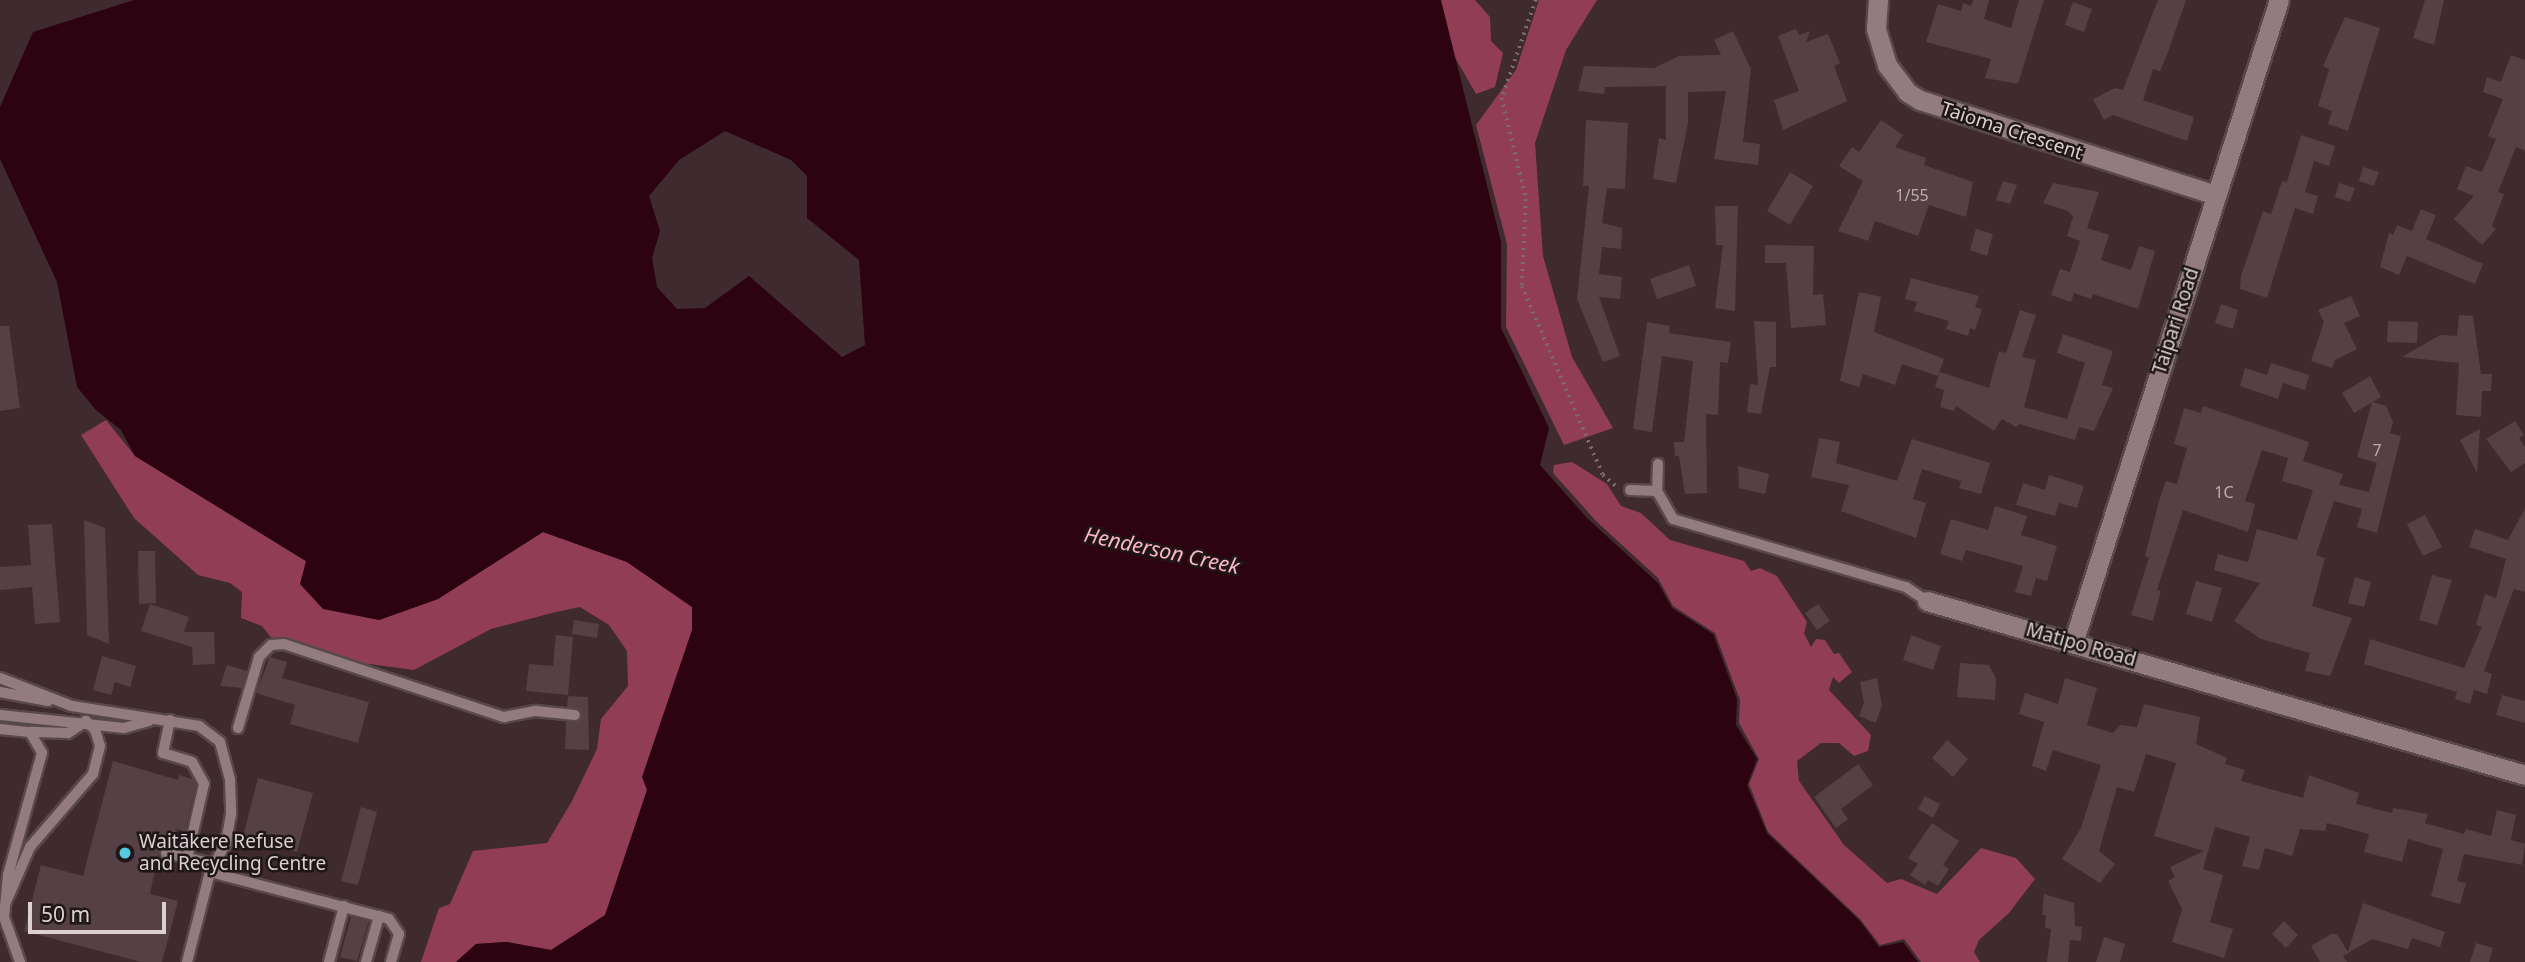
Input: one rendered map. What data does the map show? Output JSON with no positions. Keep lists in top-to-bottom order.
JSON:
{
  "streets": {
    "street": ["Taioma Crescent", "Taipari Road", "Matipo Road"]
  },
  "crossings": [
    ["Taioma Crescent", "Taipari Road"],
    ["Taipari Road", "Matipo Road"]
  ],
  "water": ["Henderson Creek"],
  "places": ["Waitākere Refuse and Recycling Centre"],
  "house_numbers": ["1/55", "7", "1C"],
  "scale_bar": "50 m"
}
